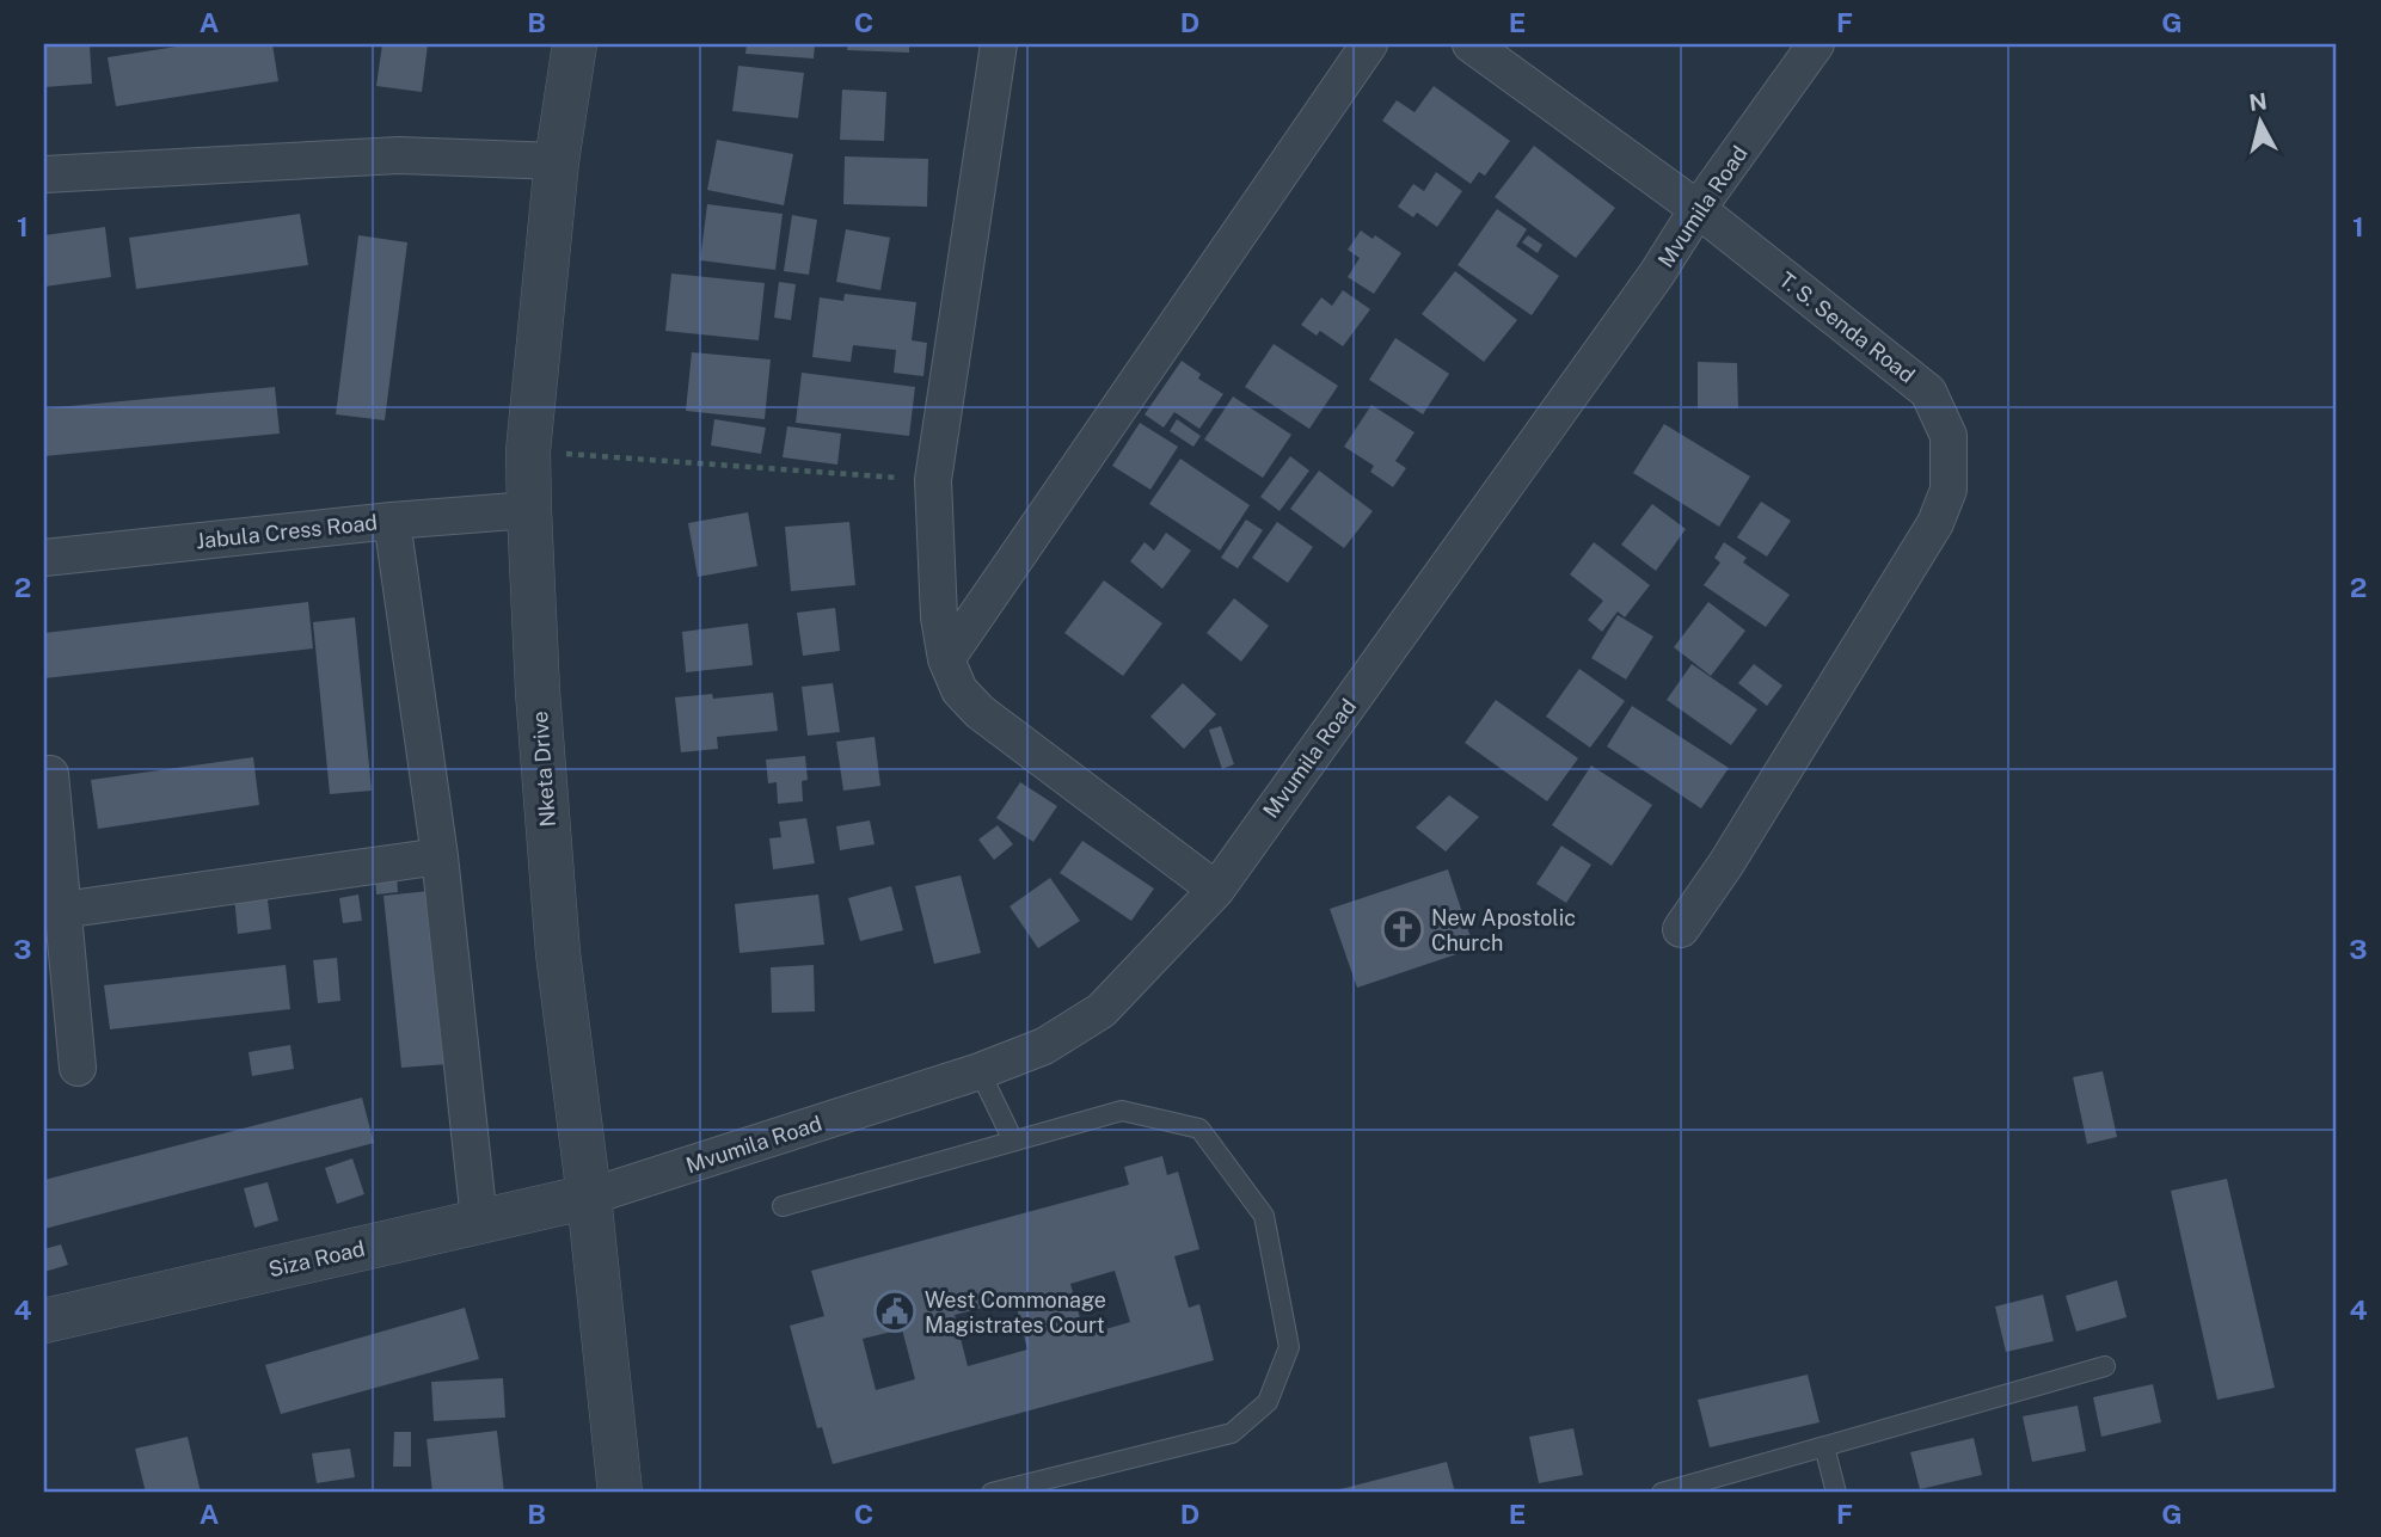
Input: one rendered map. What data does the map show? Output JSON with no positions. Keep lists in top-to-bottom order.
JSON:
{
  "streets": {
    "street": [
      "Mvumila Road",
      "T. S. Senda Road",
      "Jabula Cress Road",
      "Nketa Drive",
      "Siza Road"
    ]
  },
  "crossings": [
    ["Mvumila Road", "T. S. Senda Road"],
    ["Mvumila Road", "Nketa Drive"],
    ["Mvumila Road", "Siza Road"],
    ["Jabula Cress Road", "Nketa Drive"],
    ["Nketa Drive", "Siza Road"]
  ],
  "places": {
    "church": ["New Apostolic Church"],
    "public building": ["West Commonage Magistrates Court"]
  },
  "north": "top",
  "grid": {
    "columns": [
      "A",
      "B",
      "C",
      "D",
      "E",
      "F",
      "G"
    ],
    "rows": [
      "1",
      "2",
      "3",
      "4"
    ]
  }
}
